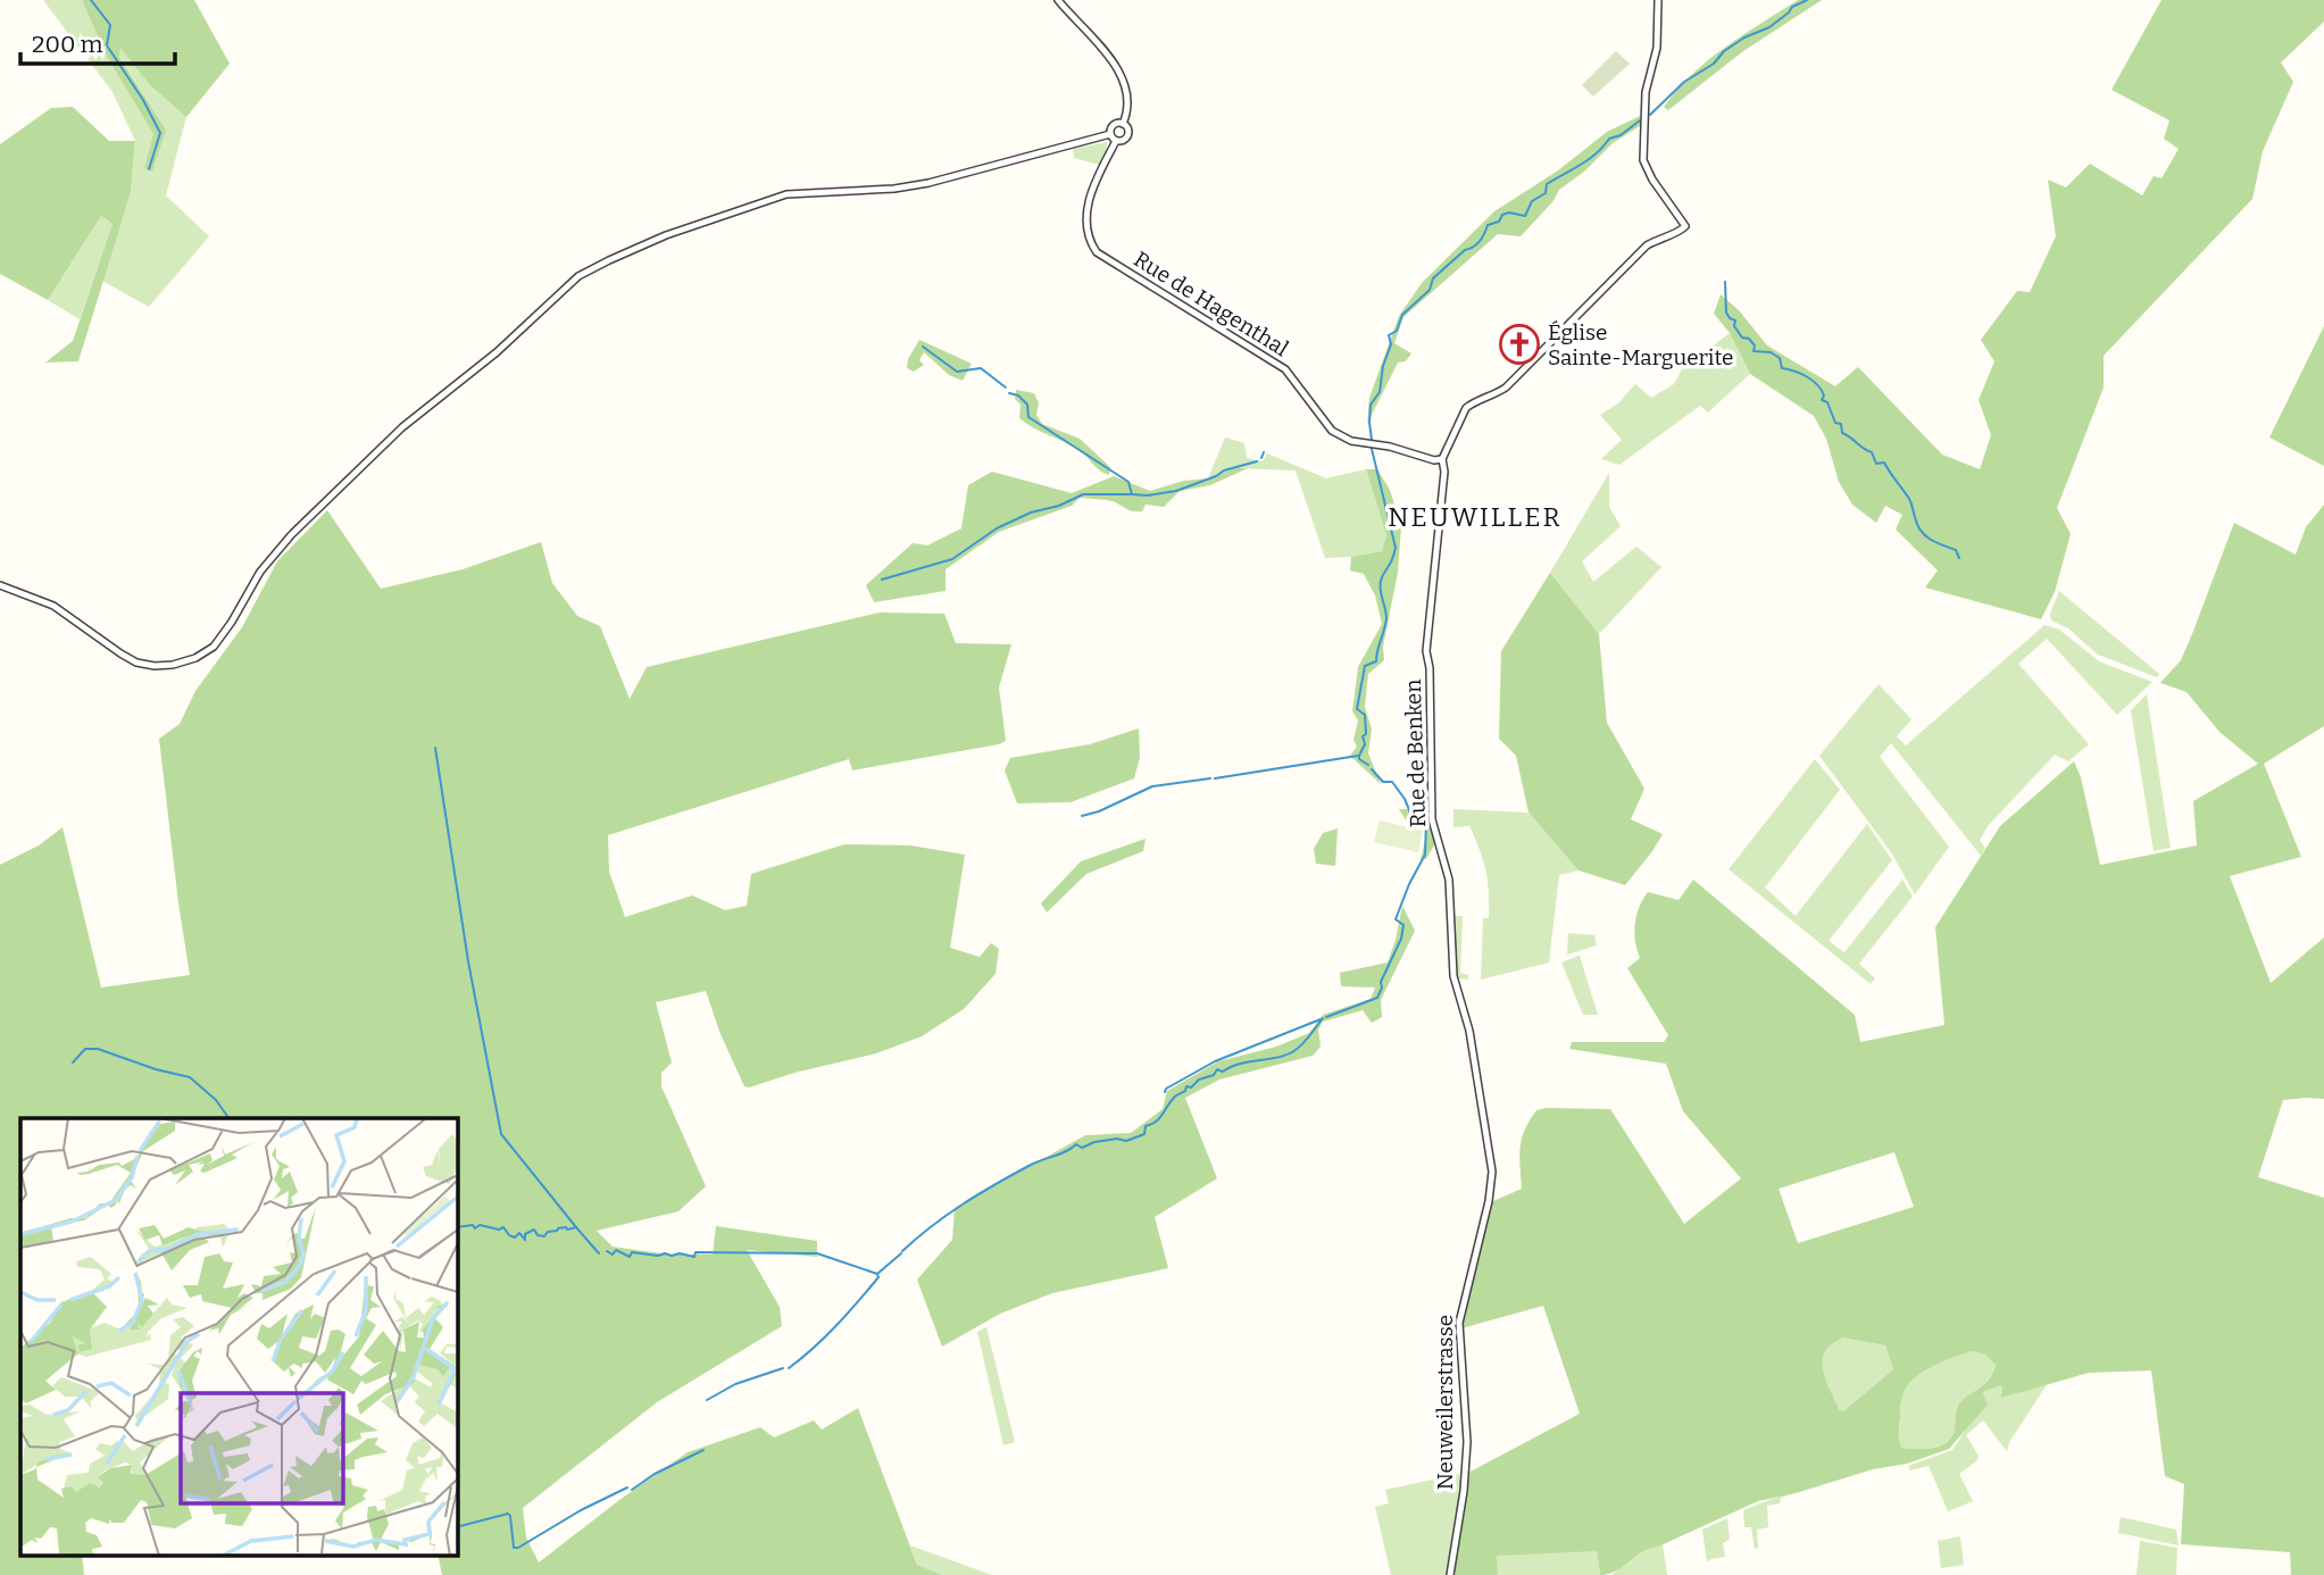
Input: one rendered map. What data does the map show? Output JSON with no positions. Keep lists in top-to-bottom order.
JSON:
{
  "streets": {
    "street": ["Rue de Hagenthal", "Rue de Benken", "Neuweilerstrasse"]
  },
  "crossings": [
    ["Rue de Hagenthal", "Rue de Benken"],
    ["Rue de Benken", "Neuweilerstrasse"]
  ],
  "districts": ["NEUWILLER"],
  "places": {
    "church": ["Église Sainte-Marguerite"]
  },
  "scale_bar": "200 m"
}
